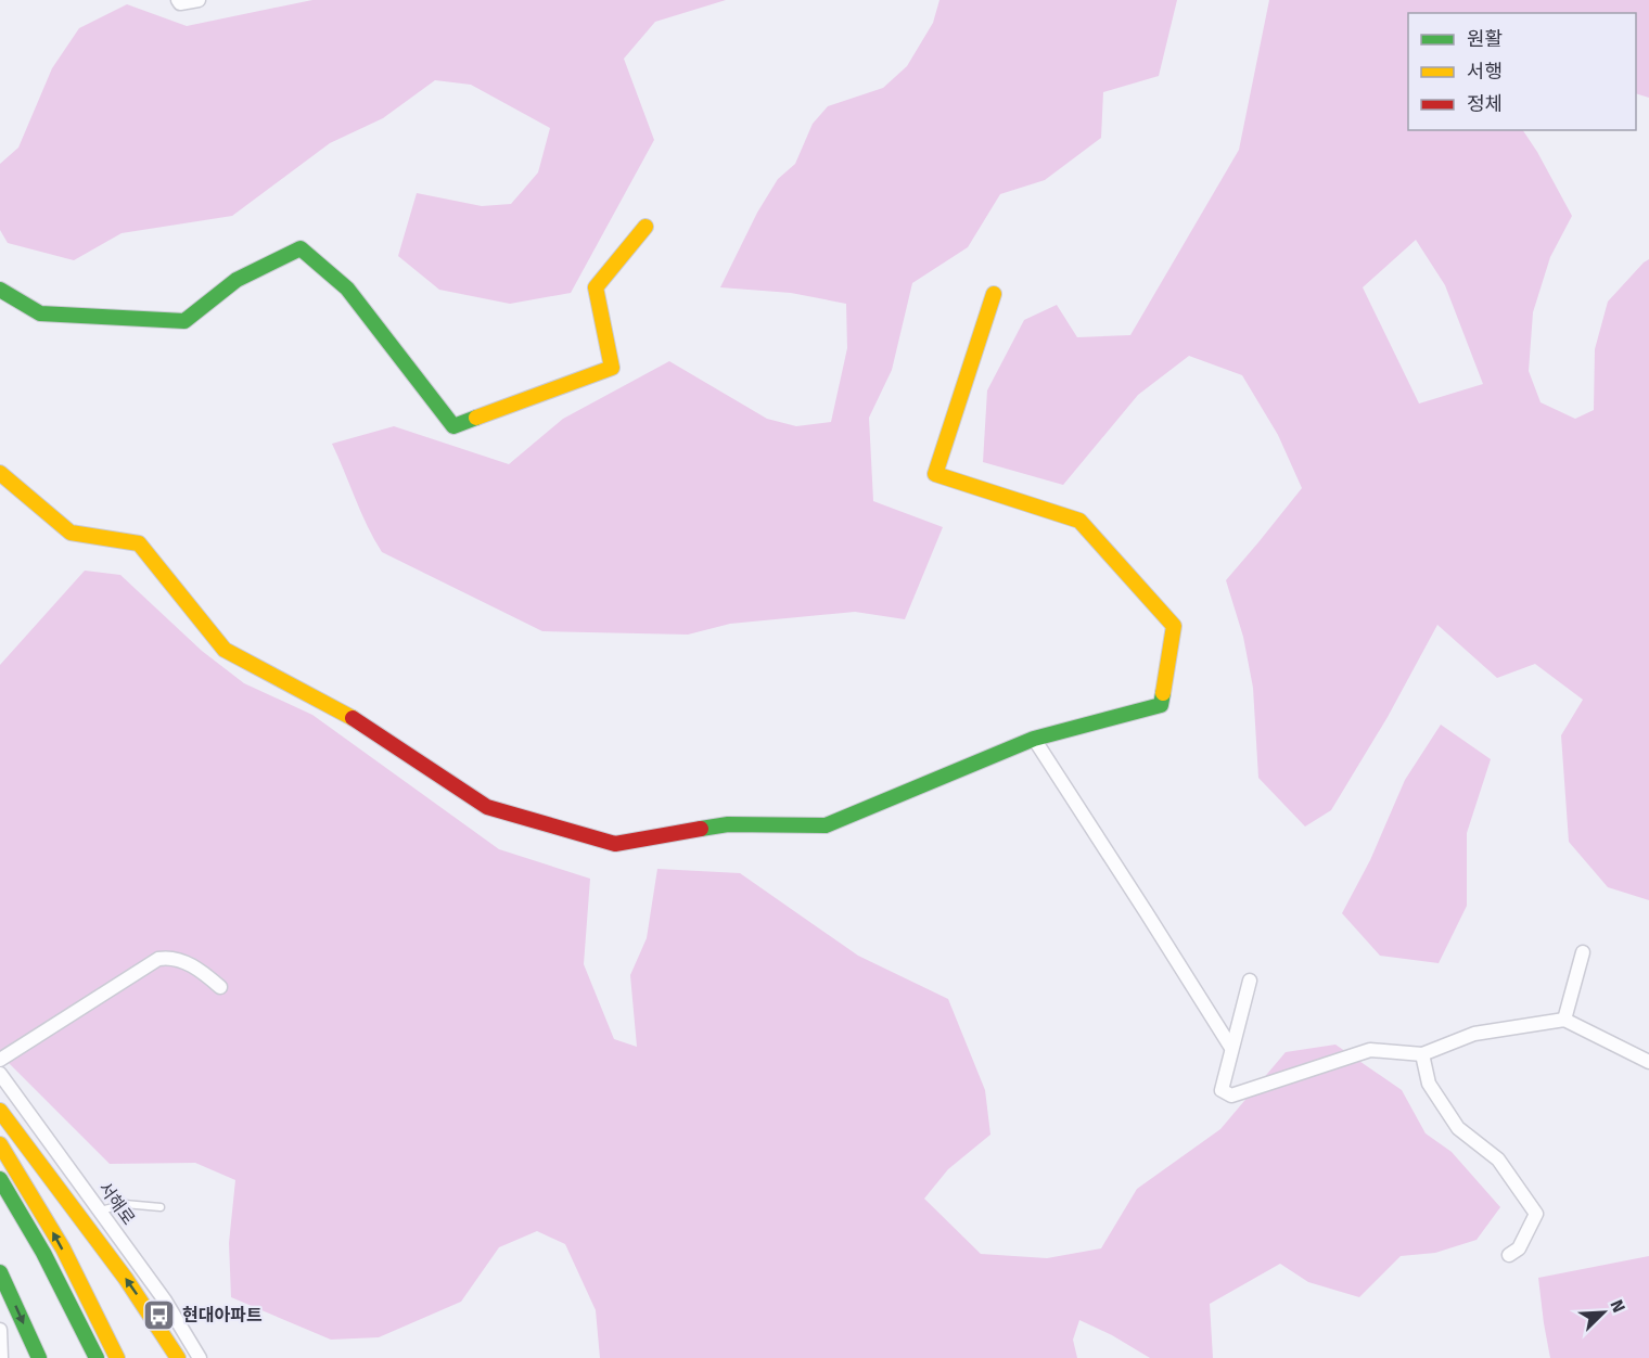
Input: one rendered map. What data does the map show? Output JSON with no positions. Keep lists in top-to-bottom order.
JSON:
{
  "streets": {
    "street": ["서해로"]
  },
  "places": {
    "bus stop": ["현대아파트"]
  },
  "legend": ["원활", "서행", "정체"],
  "north": "top right"
}
